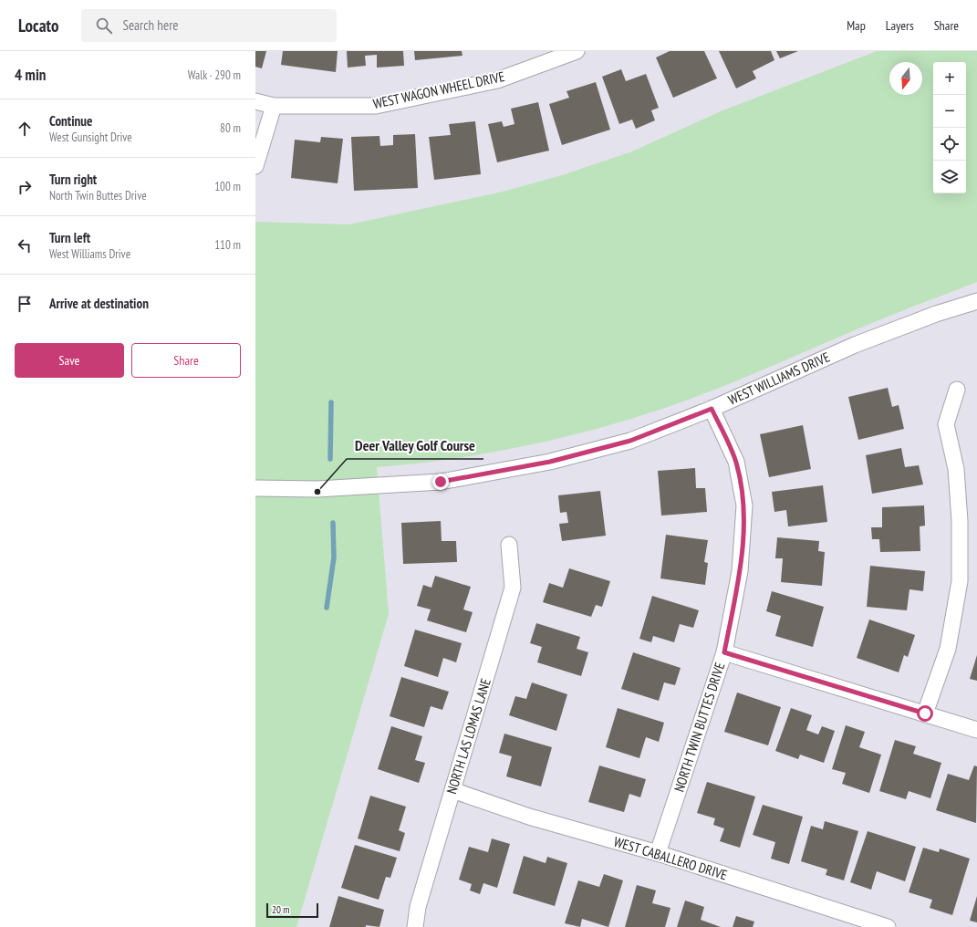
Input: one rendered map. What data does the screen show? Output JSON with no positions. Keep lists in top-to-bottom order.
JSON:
{
  "streets": {
    "street": [
      "WEST WAGON WHEEL DRIVE",
      "WEST WILLIAMS DRIVE",
      "NORTH TWIN BUTTES DRIVE",
      "NORTH LAS LOMAS LANE",
      "WEST CABALLERO DRIVE"
    ]
  },
  "crossings": [
    ["WEST WILLIAMS DRIVE", "NORTH TWIN BUTTES DRIVE"],
    ["NORTH TWIN BUTTES DRIVE", "WEST CABALLERO DRIVE"],
    ["NORTH LAS LOMAS LANE", "WEST CABALLERO DRIVE"]
  ],
  "places": ["Deer Valley Golf Course"],
  "scale_bar": "20 m",
  "north": "bottom",
  "page": {
    "header": "Locato",
    "search": "Search here",
    "nav": ["Map", "Layers", "Share"],
    "heading": ["4 min", "Walk · 290 m"],
    "map_buttons": ["+", "−"],
    "list": [
      ["Continue", "West Gunsight Drive", "80 m"],
      ["Turn right", "North Twin Buttes Drive", "100 m"],
      ["Turn left", "West Williams Drive", "110 m"],
      "Arrive at destination"
    ],
    "buttons": ["Save", "Share"],
    "scale": "20 m"
  }
}
